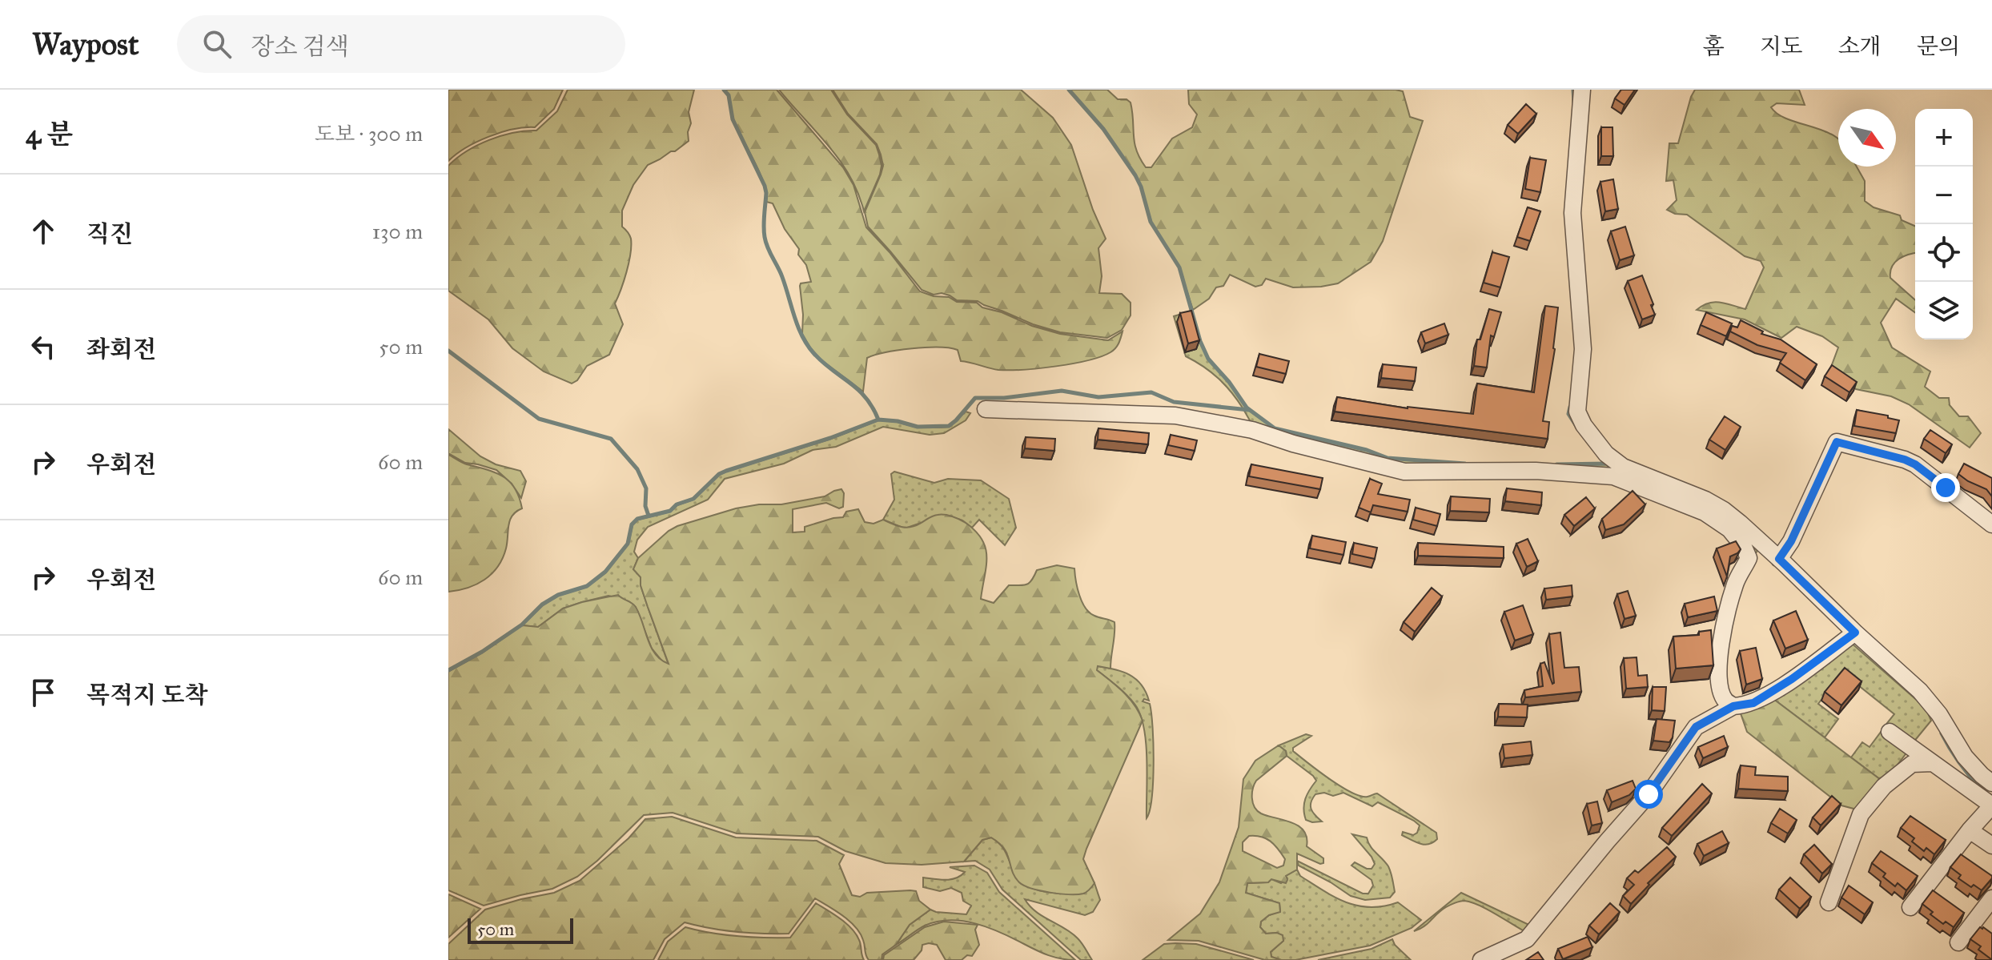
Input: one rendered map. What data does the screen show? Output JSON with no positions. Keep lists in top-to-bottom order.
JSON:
{
  "scale_bar": "50 m",
  "north": "bottom right",
  "page": {
    "header": "Waypost",
    "search": "장소 검색",
    "nav": [
      "홈",
      "지도",
      "소개",
      "문의"
    ],
    "heading": ["4 분", "도보 · 300 m"],
    "map_buttons": ["+", "−"],
    "list": [
      ["직진", "130 m"],
      ["좌회전", "50 m"],
      ["우회전", "60 m"],
      ["우회전", "60 m"],
      "목적지 도착"
    ],
    "scale": "50 m"
  }
}
